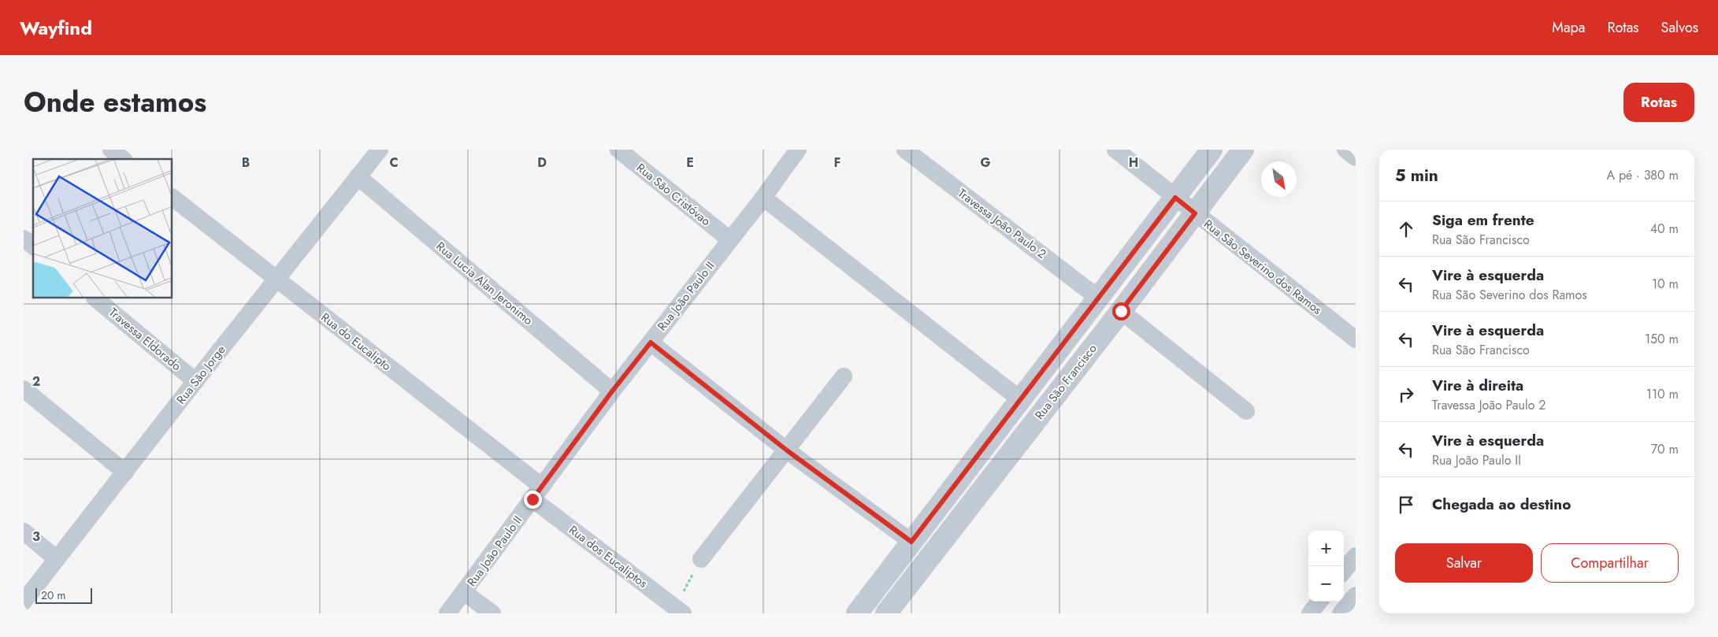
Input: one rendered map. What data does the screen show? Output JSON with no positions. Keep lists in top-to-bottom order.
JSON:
{
  "streets": {
    "street": [
      "Rua São Cristóvao",
      "Travessa João Paulo 2",
      "Rua São Severino dos Ramos",
      "Rua Lucia Alan Jeronimo",
      "Rua João Paulo II",
      "Travessa Eldorado",
      "Rua do Eucalipto",
      "Rua São Jorge",
      "Rua São Francisco",
      "Rua dos Eucaliptos"
    ]
  },
  "crossings": [
    ["Rua São Cristóvao", "Rua João Paulo II"],
    ["Travessa João Paulo 2", "Rua São Francisco"],
    ["Rua São Severino dos Ramos", "Rua São Francisco"],
    ["Rua Lucia Alan Jeronimo", "Rua João Paulo II"],
    ["Rua Lucia Alan Jeronimo", "Rua São Jorge"],
    ["Rua João Paulo II", "Rua do Eucalipto"],
    ["Rua João Paulo II", "Rua São Francisco"],
    ["Rua João Paulo II", "Rua dos Eucaliptos"],
    ["Travessa Eldorado", "Rua São Jorge"],
    ["Rua do Eucalipto", "Rua São Jorge"],
    ["Rua do Eucalipto", "Rua dos Eucaliptos"]
  ],
  "scale_bar": "20 m",
  "north": "bottom right",
  "page": {
    "header": "Wayfind",
    "nav": ["Mapa", "Rotas", "Salvos"],
    "title": "Onde estamos",
    "buttons": [
      "Rotas",
      ["Salvar", "Compartilhar"]
    ],
    "heading": ["5 min", "A pé · 380 m"],
    "list": [
      ["Siga em frente", "Rua São Francisco", "40 m"],
      ["Vire à esquerda", "Rua São Severino dos Ramos", "10 m"],
      ["Vire à esquerda", "Rua São Francisco", "150 m"],
      ["Vire à direita", "Travessa João Paulo 2", "110 m"],
      ["Vire à esquerda", "Rua João Paulo II", "70 m"],
      "Chegada ao destino"
    ],
    "map_buttons": ["+", "−"],
    "scale": "20 m"
  },
  "grid": {
    "columns": [
      "B",
      "C",
      "D",
      "E",
      "F",
      "G",
      "H"
    ],
    "rows": ["2", "3"]
  }
}
